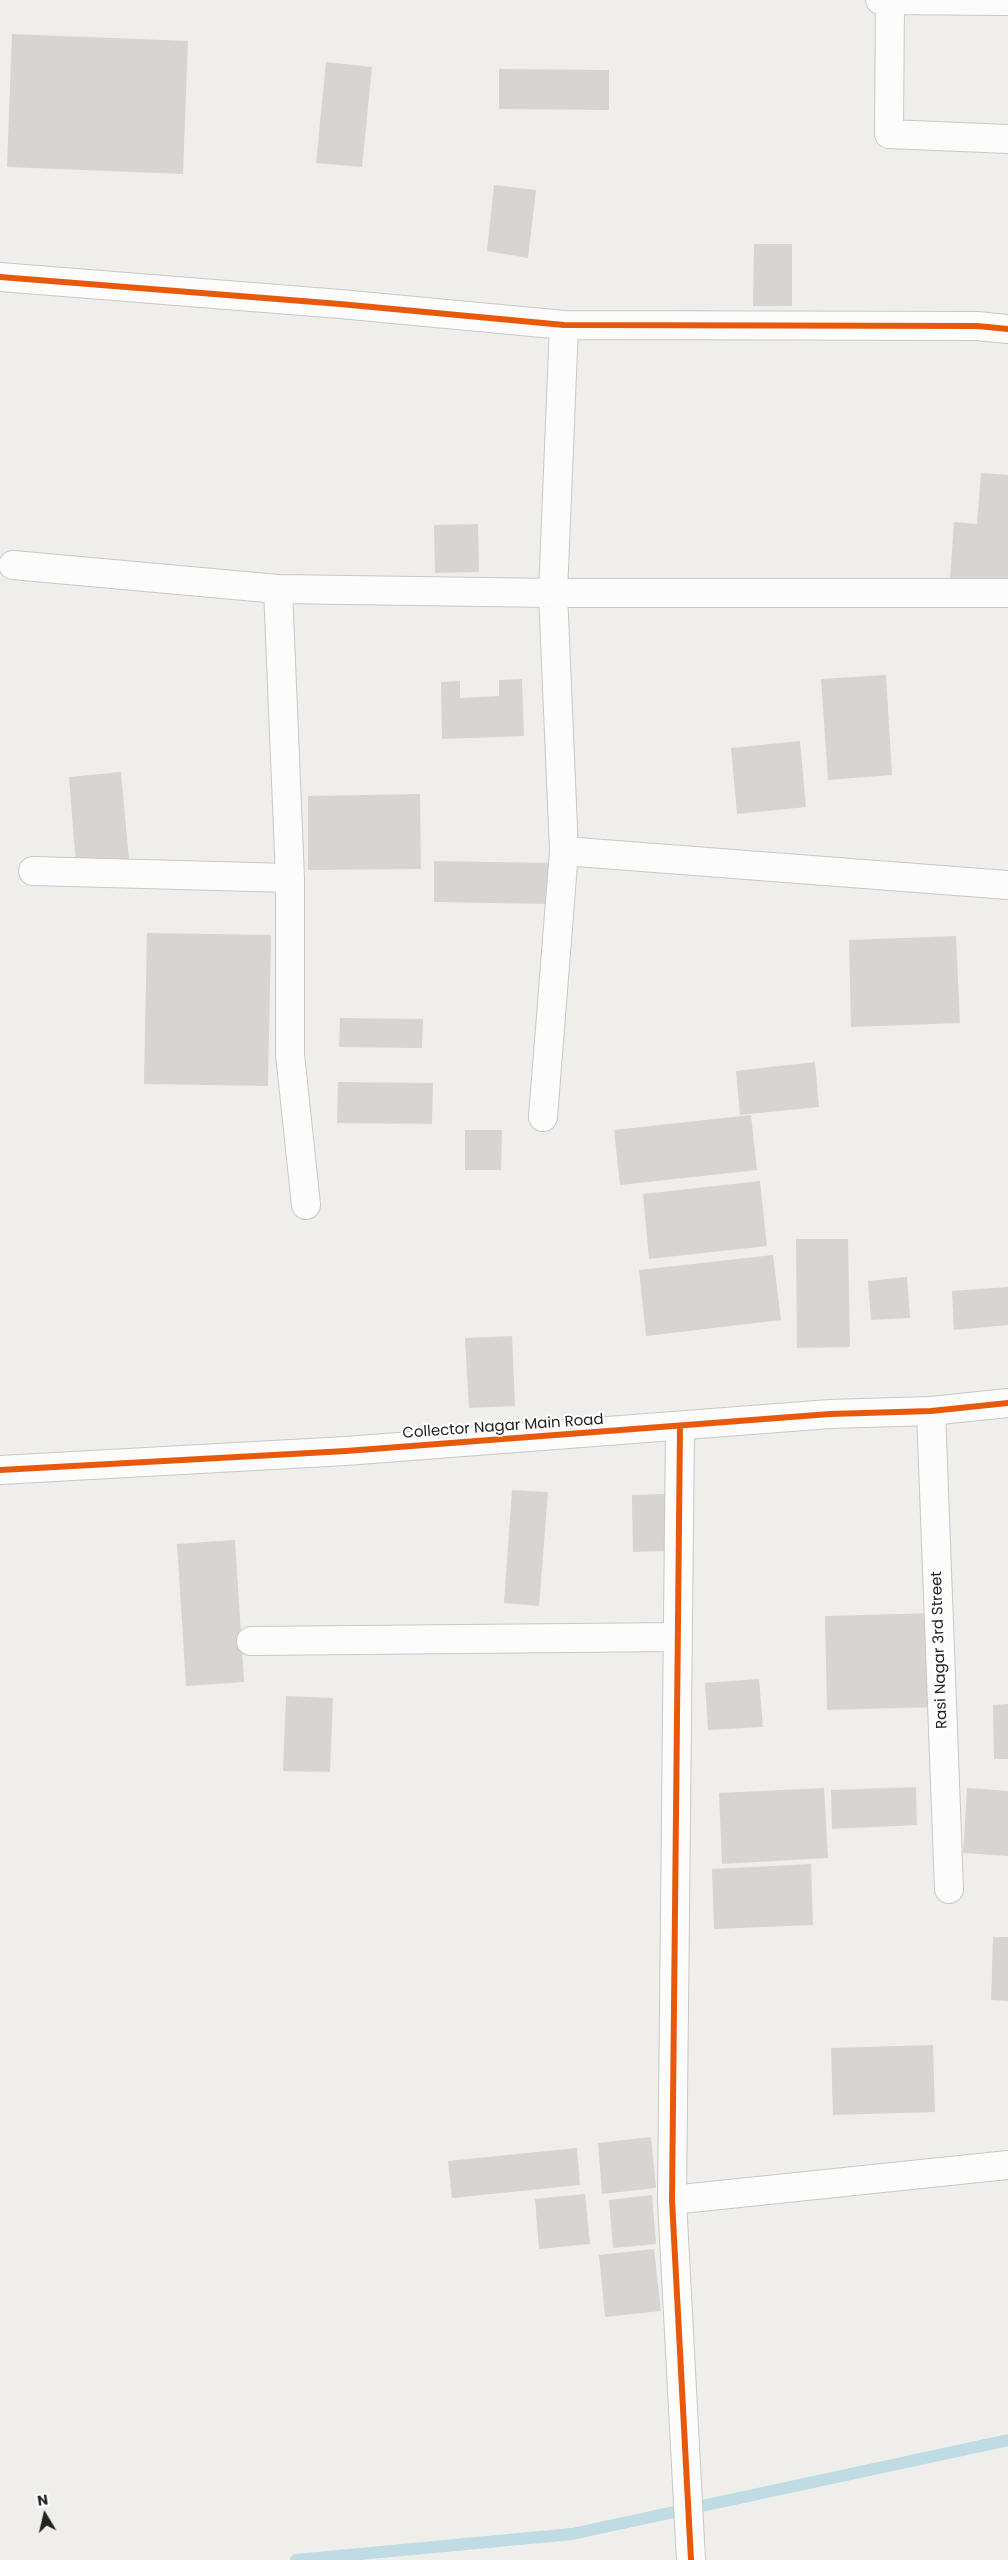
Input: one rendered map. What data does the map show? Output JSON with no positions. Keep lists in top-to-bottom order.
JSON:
{
  "streets": {
    "street": ["Collector Nagar Main Road", "Rasi Nagar 3rd Street"]
  },
  "crossings": [
    ["Collector Nagar Main Road", "Rasi Nagar 3rd Street"]
  ],
  "north": "top"
}
